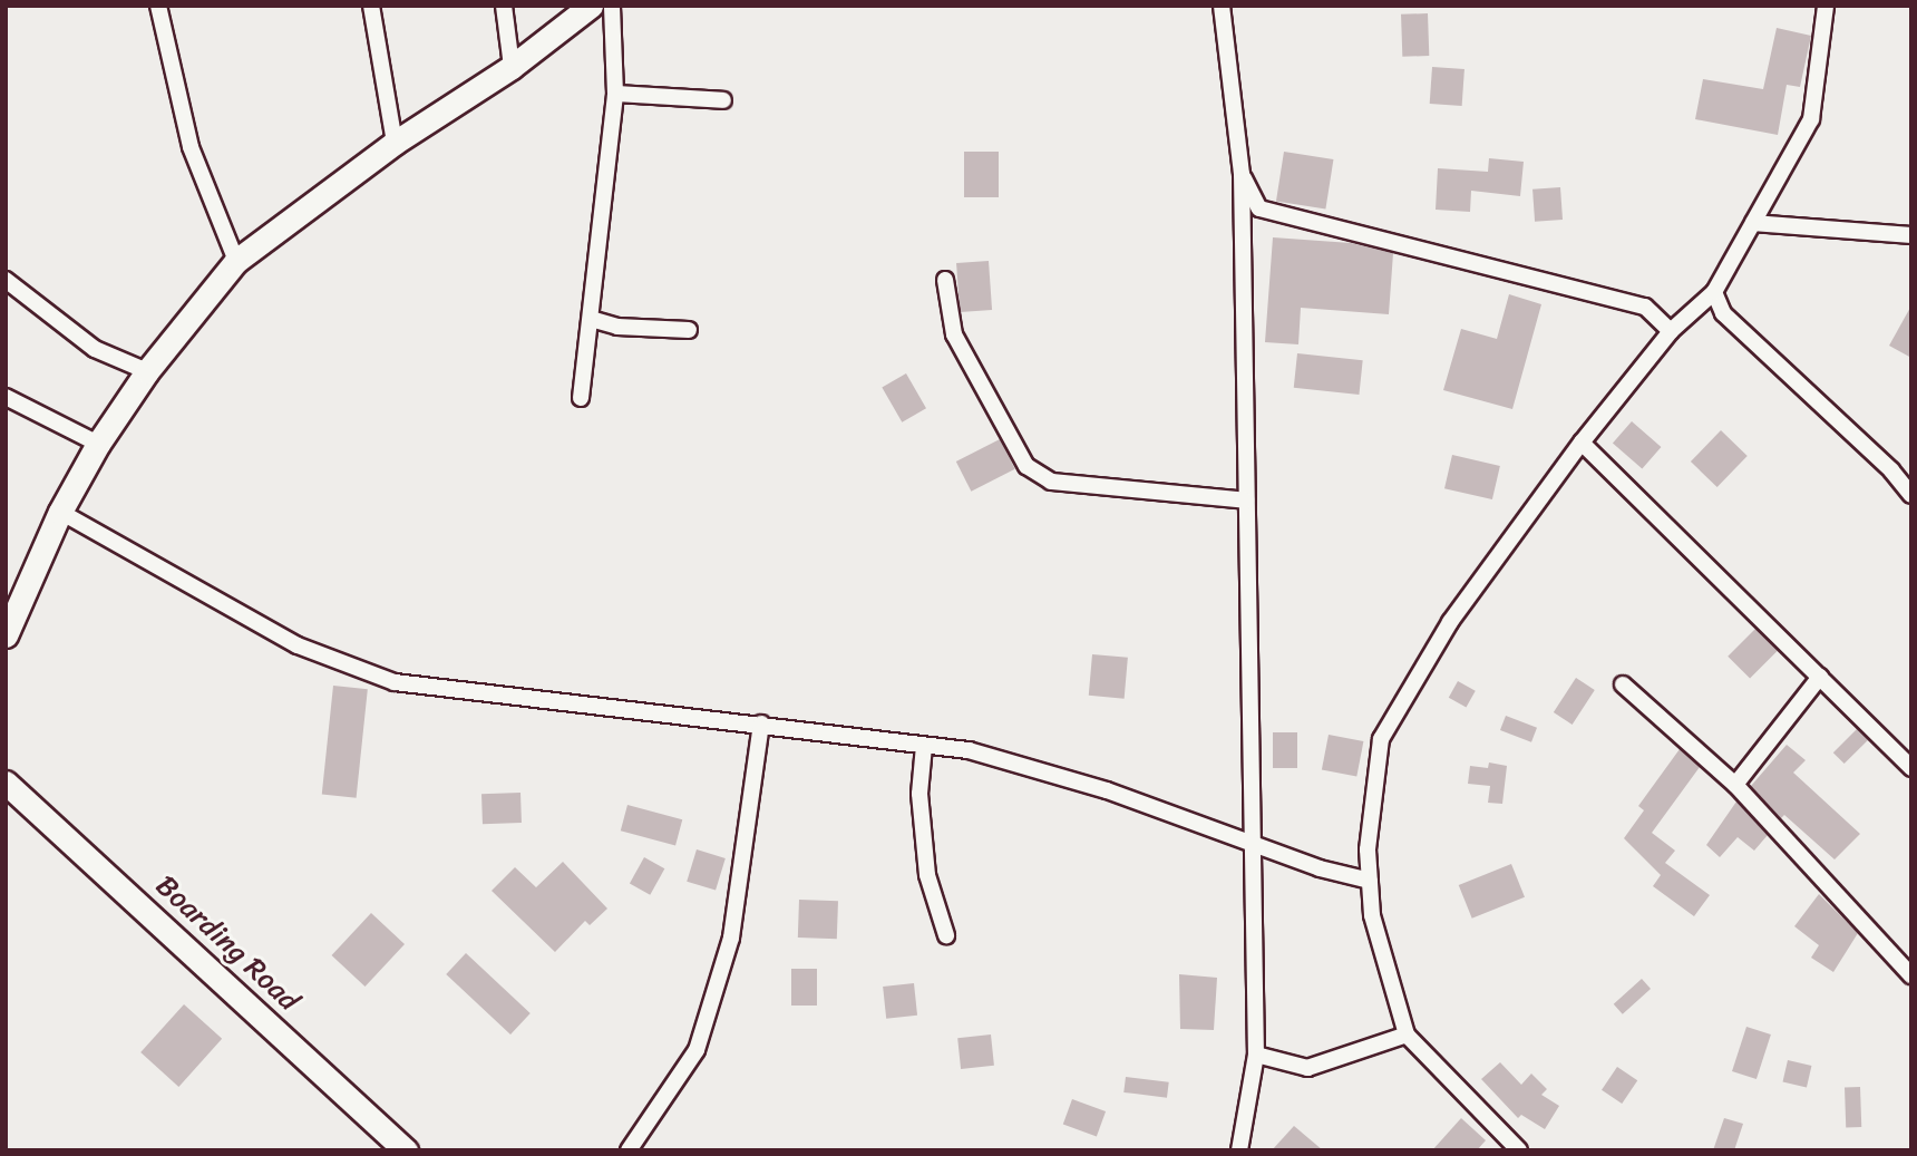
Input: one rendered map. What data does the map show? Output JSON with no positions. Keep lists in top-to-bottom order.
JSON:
{
  "streets": {
    "main road": ["Boarding Road"]
  }
}
